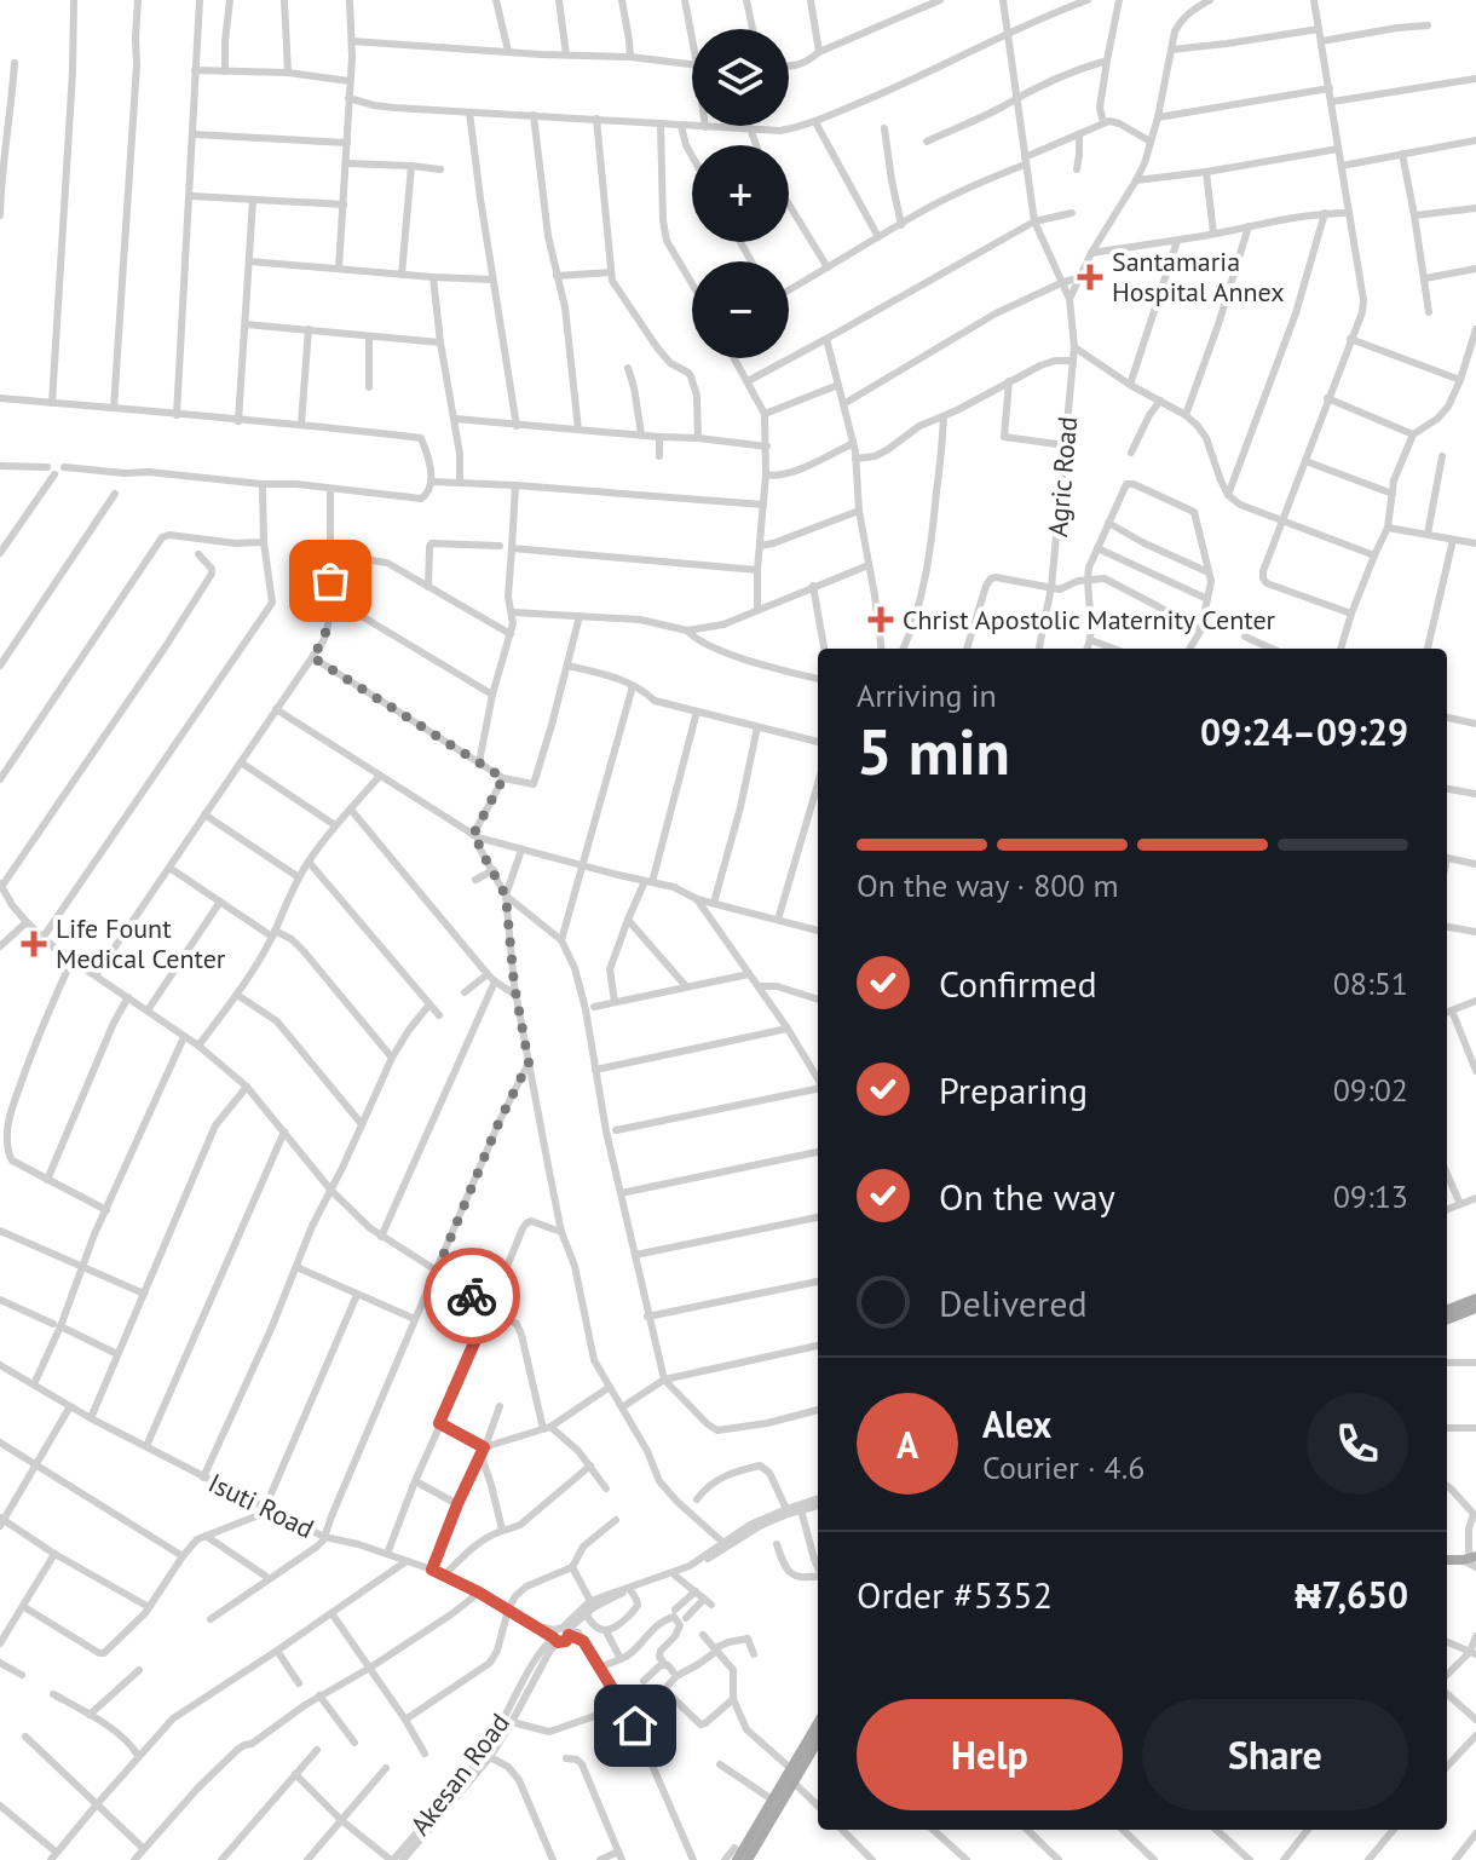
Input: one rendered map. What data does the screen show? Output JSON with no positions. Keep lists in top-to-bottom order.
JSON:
{
  "streets": {
    "street": ["Agric Road", "Isuti Road", "Akesan Road"]
  },
  "crossings": [
    ["Isuti Road", "Akesan Road"]
  ],
  "places": {
    "health": ["Santamaria Hospital Annex", "Christ Apostolic Maternity Center", "Life Fount Medical Center"]
  },
  "page": {
    "map_buttons": ["+", "−"],
    "heading": ["5 min", "Arriving in", "09:24–09:29"],
    "panel": [
      "Alex",
      "Courier · 4.6",
      "Order #5352",
      "₦7,650"
    ],
    "bar": "On the way · 800 m",
    "list": [
      ["Confirmed", "08:51"],
      ["Preparing", "09:02"],
      ["On the way", "09:13"],
      "Delivered"
    ],
    "round": "A",
    "buttons": ["Help", "Share"]
  }
}
